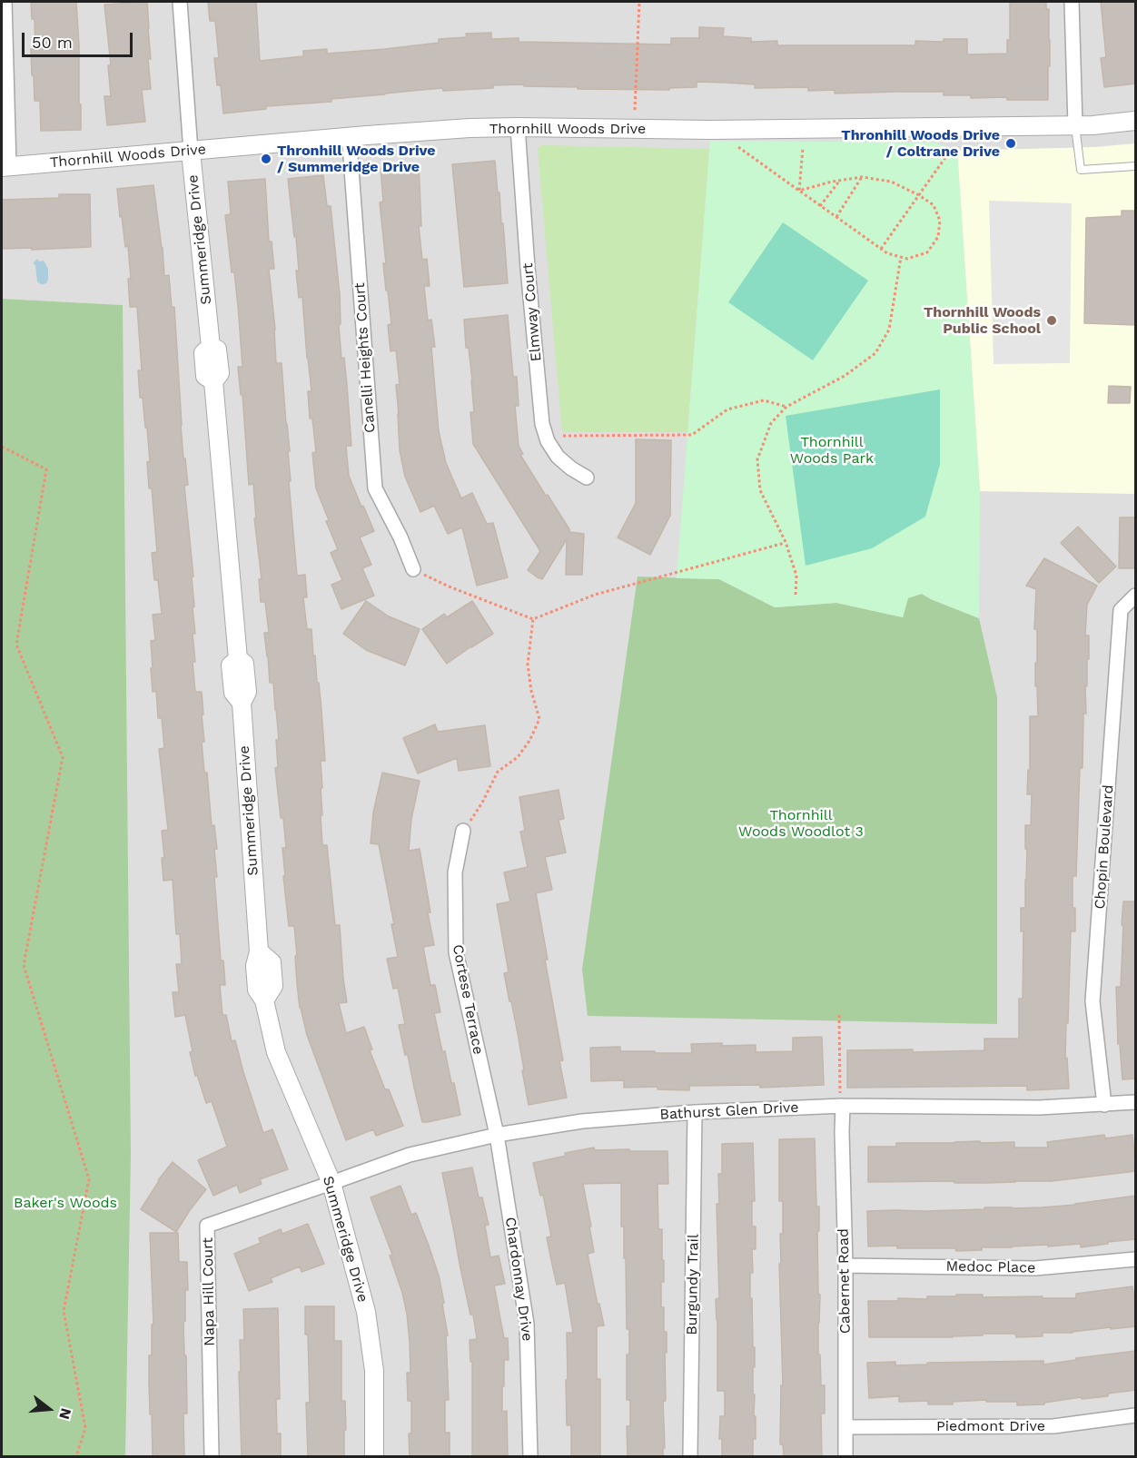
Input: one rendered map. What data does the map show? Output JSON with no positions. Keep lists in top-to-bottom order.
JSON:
{
  "streets": {
    "street": [
      "Thornhill Woods Drive",
      "Summeridge Drive",
      "Elmway Court",
      "Canelli Heights Court",
      "Chopin Boulevard",
      "Cortese Terrace",
      "Bathurst Glen Drive",
      "Medoc Place",
      "Chardonnay Drive",
      "Cabernet Road",
      "Burgundy Trail",
      "Napa Hill Court",
      "Piedmont Drive"
    ]
  },
  "crossings": [
    ["Thornhill Woods Drive", "Summeridge Drive"],
    ["Thornhill Woods Drive", "Elmway Court"],
    ["Thornhill Woods Drive", "Canelli Heights Court"],
    ["Summeridge Drive", "Bathurst Glen Drive"],
    ["Summeridge Drive", "Napa Hill Court"],
    ["Chopin Boulevard", "Bathurst Glen Drive"],
    ["Cortese Terrace", "Bathurst Glen Drive"],
    ["Cortese Terrace", "Chardonnay Drive"],
    ["Bathurst Glen Drive", "Chardonnay Drive"],
    ["Bathurst Glen Drive", "Cabernet Road"],
    ["Bathurst Glen Drive", "Burgundy Trail"],
    ["Bathurst Glen Drive", "Napa Hill Court"],
    ["Medoc Place", "Cabernet Road"],
    ["Cabernet Road", "Piedmont Drive"]
  ],
  "parks": ["Thornhill Woods Park", "Thornhill Woods Woodlot 3", "Baker's Woods"],
  "places": ["Thronhill Woods Drive / Coltrane Drive", "Thronhill Woods Drive / Summeridge Drive", "Thornhill Woods Public School"],
  "scale_bar": "50 m",
  "north": "right"
}
